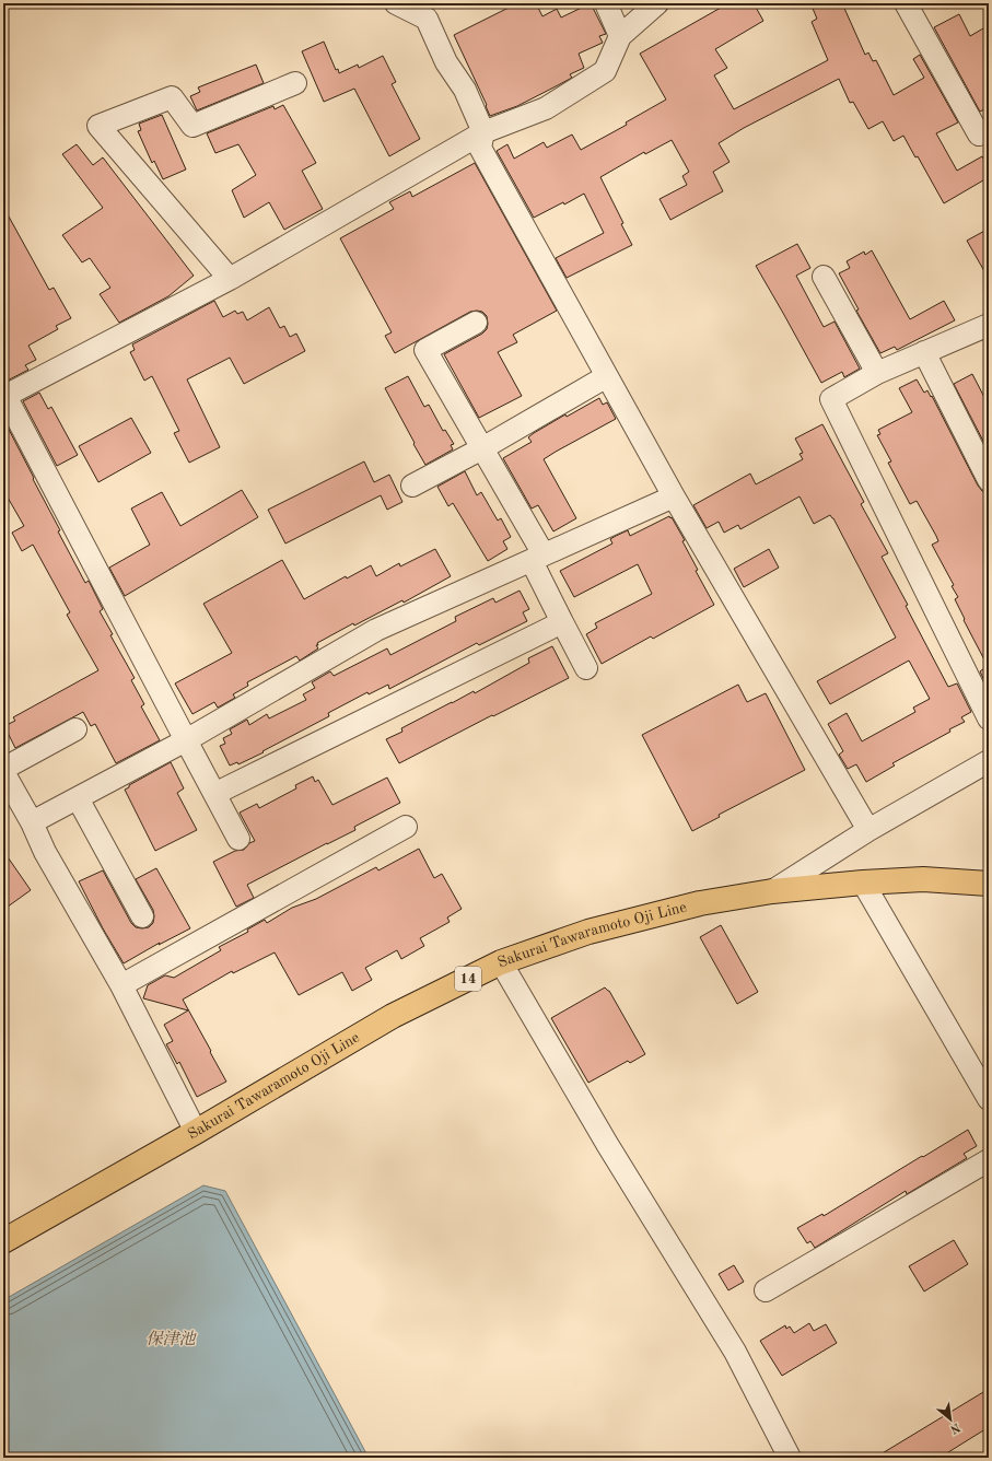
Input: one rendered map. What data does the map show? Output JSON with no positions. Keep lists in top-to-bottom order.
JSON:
{
  "streets": {
    "main road": ["Sakurai Tawaramoto Oji Line", "14"]
  },
  "water": ["保津池"],
  "north": "bottom right"
}
